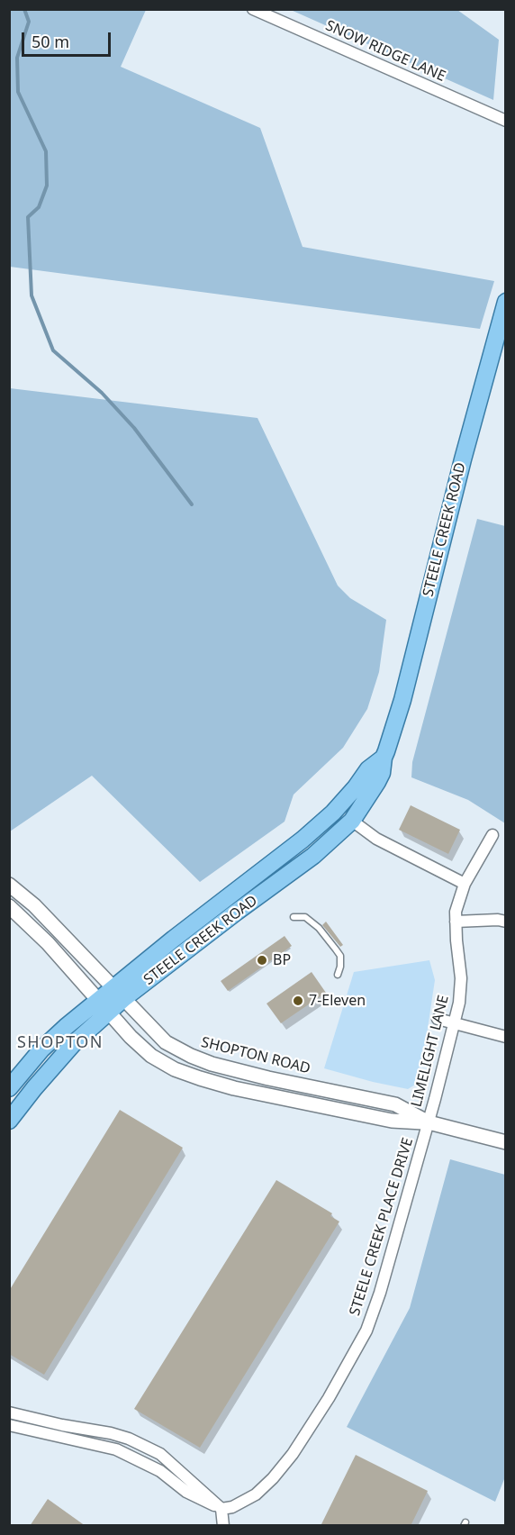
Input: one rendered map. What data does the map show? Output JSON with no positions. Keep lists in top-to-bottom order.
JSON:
{
  "streets": {
    "main road": ["STEELE CREEK ROAD"],
    "street": [
      "SNOW RIDGE LANE",
      "LIMELIGHT LANE",
      "SHOPTON ROAD",
      "STEELE CREEK PLACE DRIVE"
    ]
  },
  "crossings": [
    ["STEELE CREEK ROAD", "SHOPTON ROAD"],
    ["LIMELIGHT LANE", "SHOPTON ROAD"],
    ["LIMELIGHT LANE", "STEELE CREEK PLACE DRIVE"],
    ["SHOPTON ROAD", "STEELE CREEK PLACE DRIVE"]
  ],
  "districts": ["SHOPTON"],
  "places": ["BP", "7-Eleven"],
  "scale_bar": "50 m"
}
